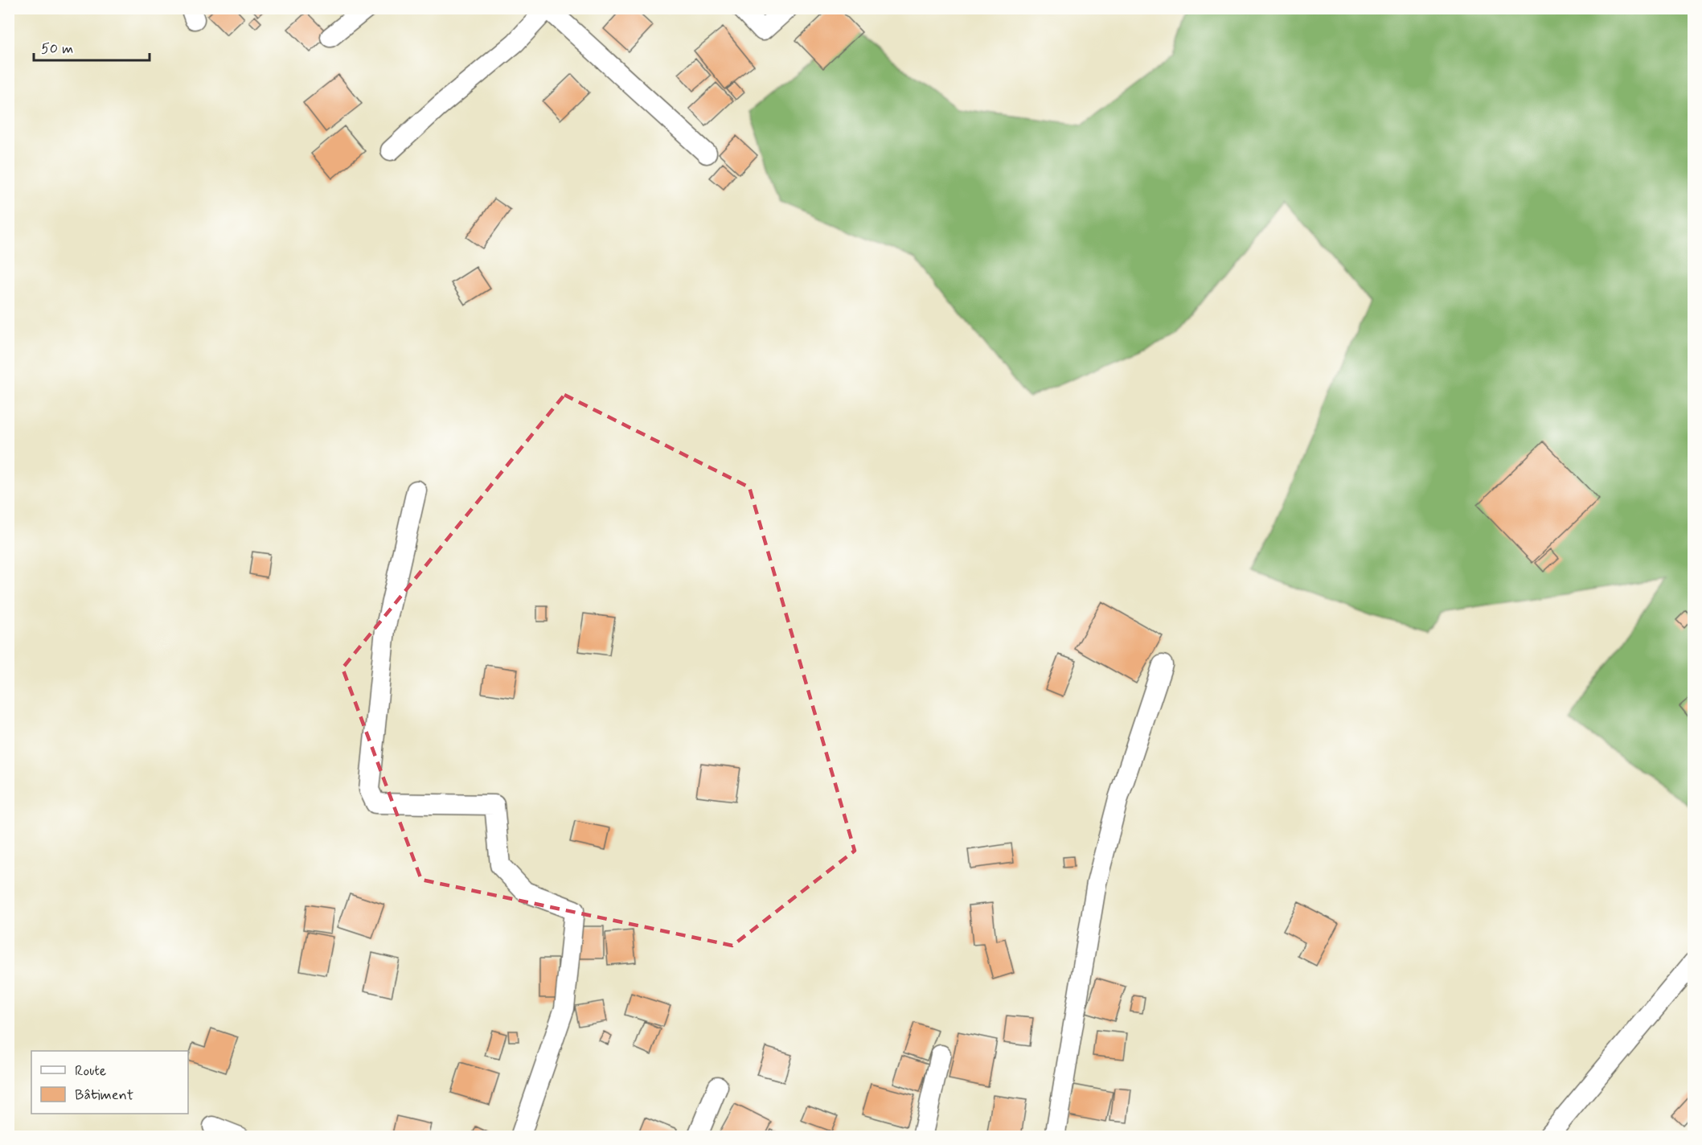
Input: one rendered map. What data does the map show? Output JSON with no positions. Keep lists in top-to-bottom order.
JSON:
{
  "legend": ["Route", "Bâtiment"],
  "scale_bar": "50 m"
}
